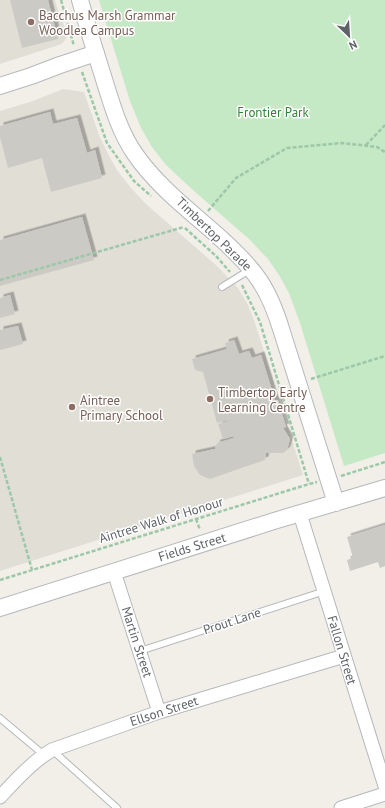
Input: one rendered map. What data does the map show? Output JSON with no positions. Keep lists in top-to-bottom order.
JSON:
{
  "streets": {
    "street": [
      "Timbertop Parade",
      "Fields Street",
      "Martin Street",
      "Fallon Street",
      "Ellson Street"
    ],
    "lane": ["Prout Lane"],
    "path": ["Aintree Walk of Honour"]
  },
  "crossings": [
    ["Timbertop Parade", "Aintree Walk of Honour"],
    ["Timbertop Parade", "Fields Street"],
    ["Fields Street", "Martin Street"],
    ["Fields Street", "Fallon Street"],
    ["Prout Lane", "Martin Street"],
    ["Prout Lane", "Fallon Street"],
    ["Martin Street", "Ellson Street"],
    ["Fallon Street", "Ellson Street"]
  ],
  "parks": ["Frontier Park"],
  "places": ["Bacchus Marsh Grammar Woodlea Campus", "Timbertop Early Learning Centre", "Aintree Primary School"],
  "north": "bottom right"
}
